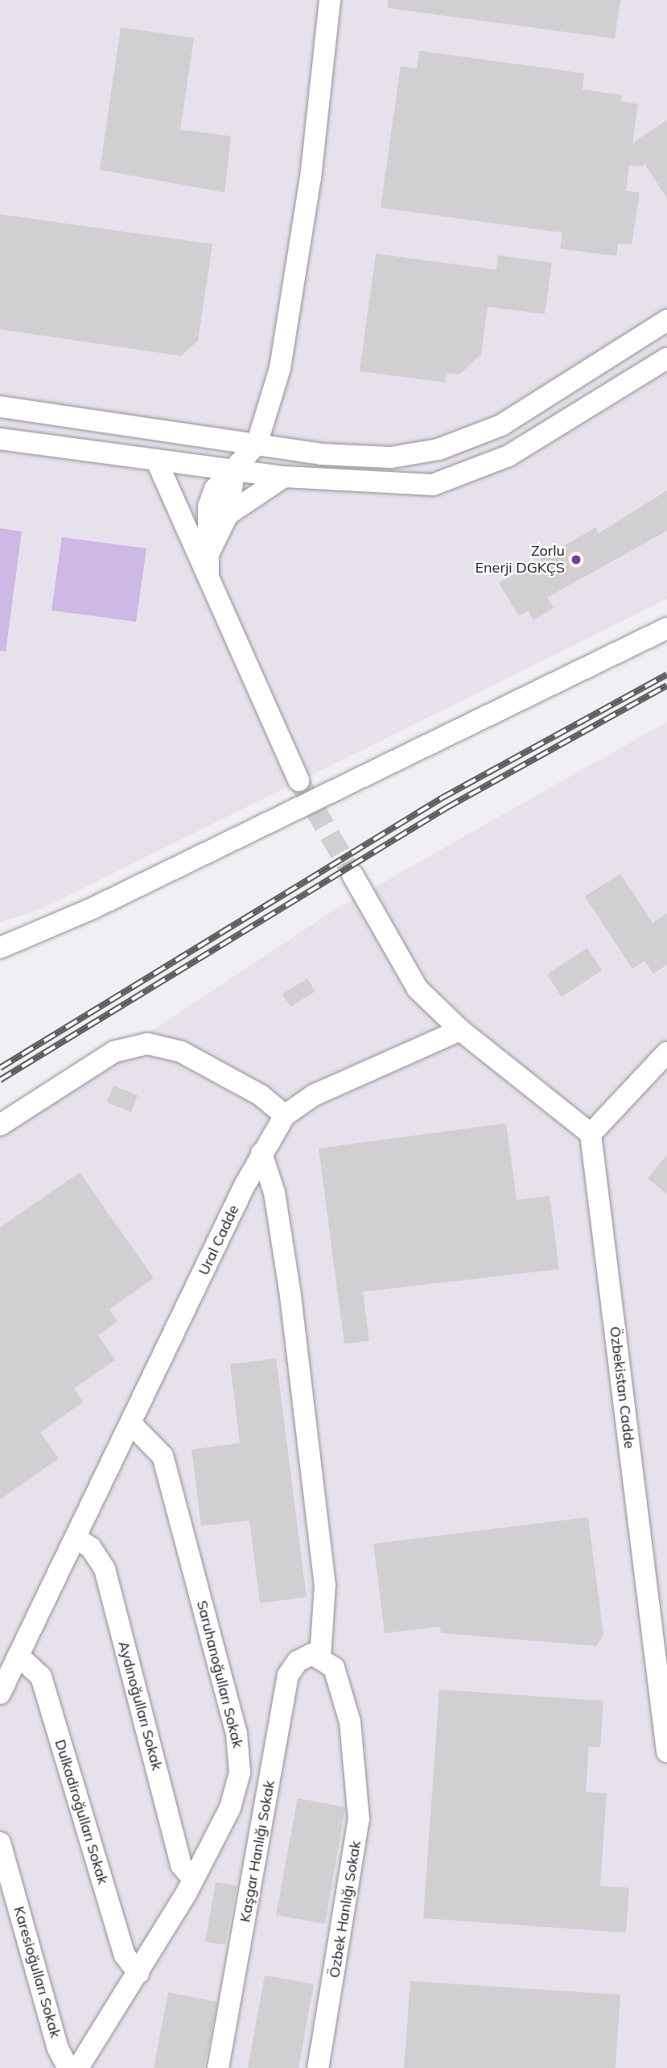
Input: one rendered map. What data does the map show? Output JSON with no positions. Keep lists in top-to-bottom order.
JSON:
{
  "streets": {
    "street": [
      "Ural Cadde",
      "Özbekistan Cadde",
      "Saruhanoğulları Sokak",
      "Aydınoğulları Sokak",
      "Dulkadiroğulları Sokak",
      "Kaşgar Hanlığı Sokak",
      "Özbek Hanlığı Sokak",
      "Karesioğulları Sokak"
    ]
  },
  "crossings": [
    ["Ural Cadde", "Saruhanoğulları Sokak"],
    ["Ural Cadde", "Aydınoğulları Sokak"],
    ["Ural Cadde", "Dulkadiroğulları Sokak"],
    ["Saruhanoğulları Sokak", "Aydınoğulları Sokak"],
    ["Saruhanoğulları Sokak", "Dulkadiroğulları Sokak"],
    ["Kaşgar Hanlığı Sokak", "Özbek Hanlığı Sokak"]
  ],
  "places": ["Zorlu Enerji DGKÇS"]
}
